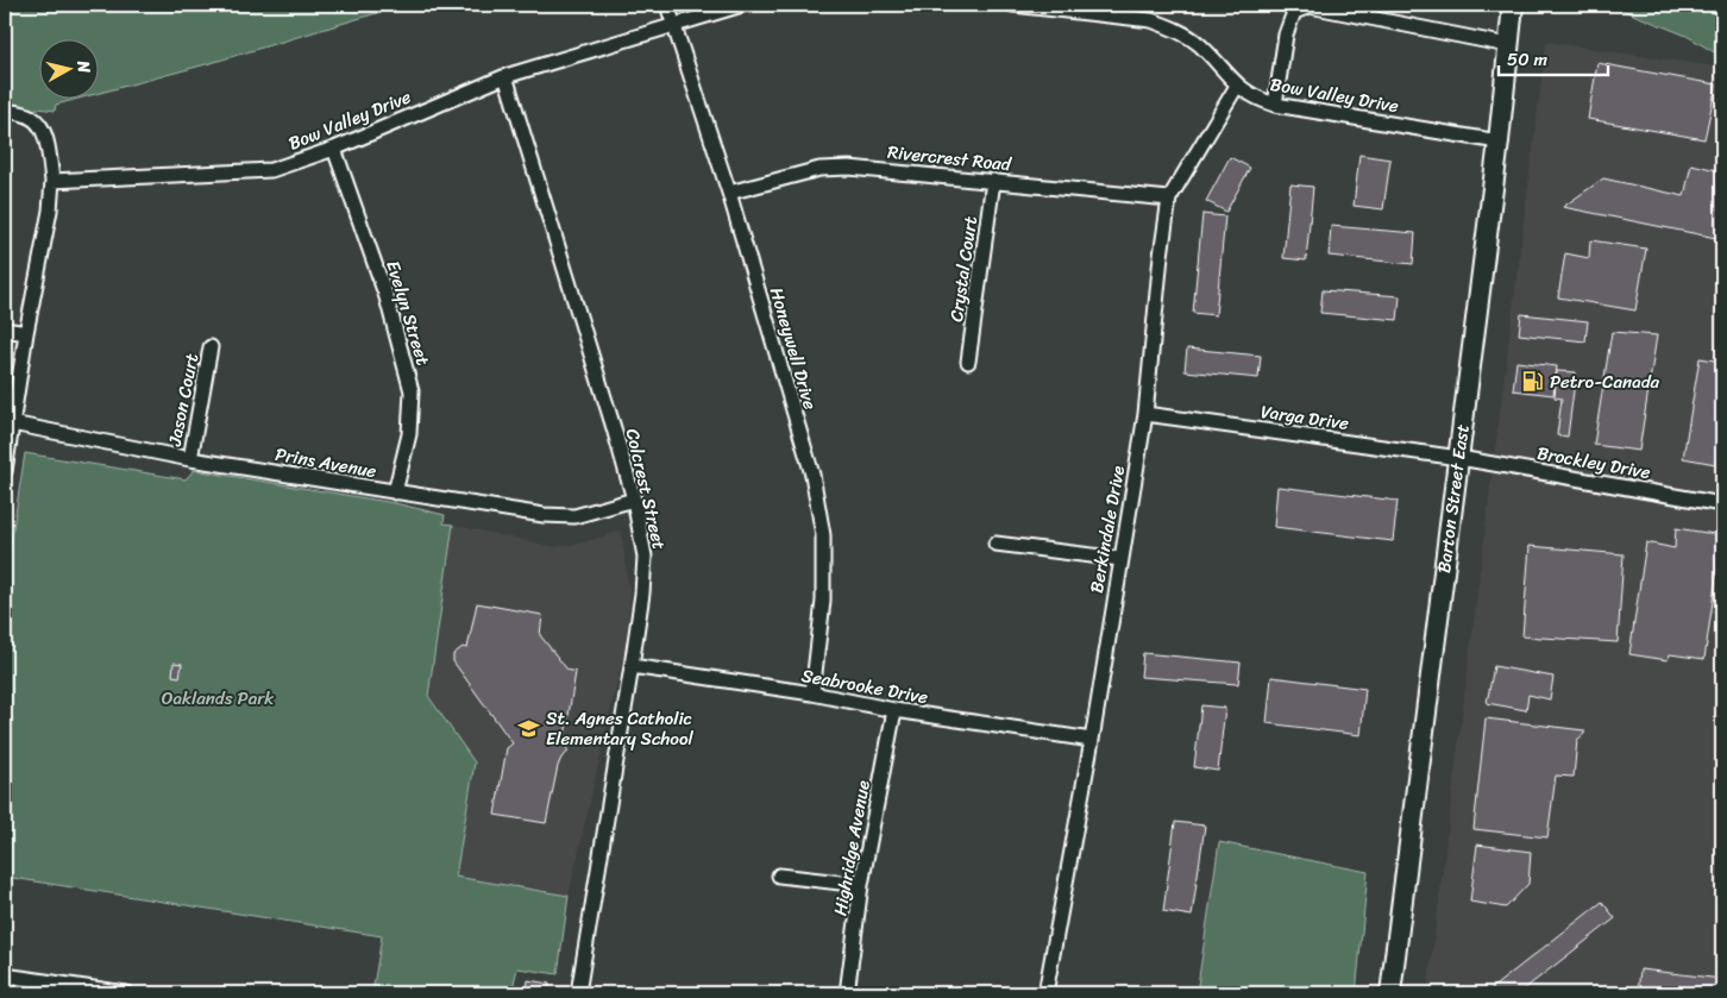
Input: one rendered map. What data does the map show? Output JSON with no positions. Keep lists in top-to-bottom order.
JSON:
{
  "streets": {
    "main road": ["Barton Street East"],
    "street": [
      "Bow Valley Drive",
      "Rivercrest Road",
      "Crystal Court",
      "Evelyn Street",
      "Honeywell Drive",
      "Jason Court",
      "Varga Drive",
      "Prins Avenue",
      "Brockley Drive",
      "Colcrest Street",
      "Berkindale Drive",
      "Seabrooke Drive",
      "Highridge Avenue"
    ]
  },
  "crossings": [
    ["Bow Valley Drive", "Evelyn Street"],
    ["Bow Valley Drive", "Honeywell Drive"],
    ["Bow Valley Drive", "Colcrest Street"],
    ["Bow Valley Drive", "Barton Street East"],
    ["Bow Valley Drive", "Berkindale Drive"],
    ["Rivercrest Road", "Crystal Court"],
    ["Rivercrest Road", "Honeywell Drive"],
    ["Rivercrest Road", "Berkindale Drive"],
    ["Evelyn Street", "Prins Avenue"],
    ["Honeywell Drive", "Seabrooke Drive"],
    ["Jason Court", "Prins Avenue"],
    ["Varga Drive", "Brockley Drive"],
    ["Varga Drive", "Barton Street East"],
    ["Varga Drive", "Berkindale Drive"],
    ["Prins Avenue", "Colcrest Street"],
    ["Brockley Drive", "Barton Street East"],
    ["Colcrest Street", "Seabrooke Drive"],
    ["Berkindale Drive", "Seabrooke Drive"],
    ["Seabrooke Drive", "Highridge Avenue"]
  ],
  "parks": ["Oaklands Park"],
  "places": {
    "fuel station": ["Petro-Canada"],
    "school or university": ["St. Agnes Catholic Elementary School"]
  },
  "scale_bar": "50 m",
  "north": "right"
}
